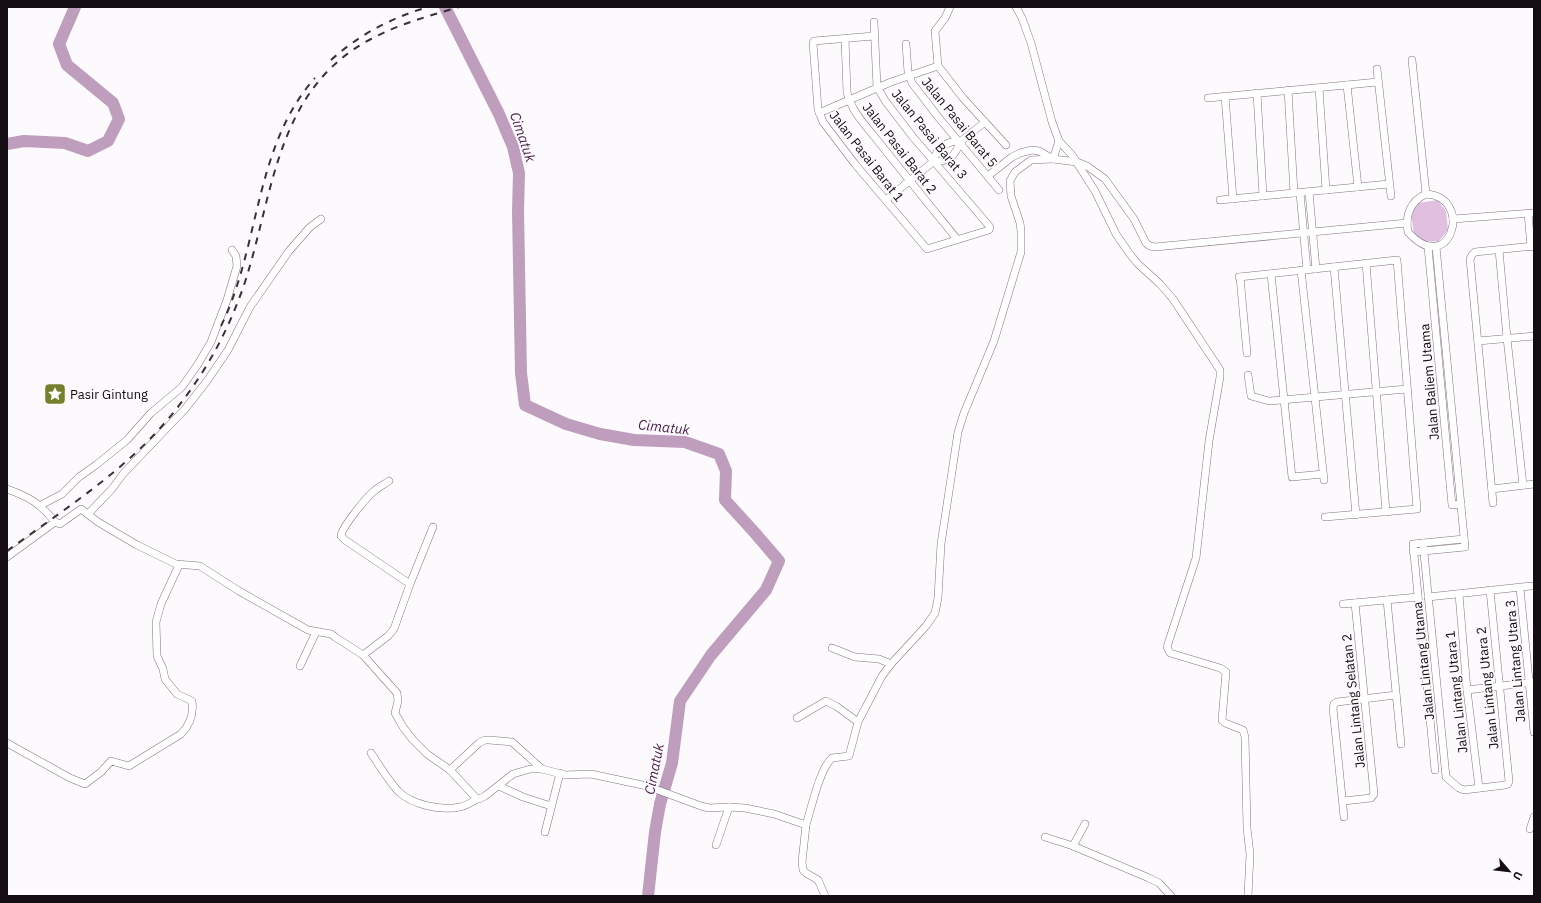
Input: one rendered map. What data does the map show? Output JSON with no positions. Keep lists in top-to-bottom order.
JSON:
{
  "streets": {
    "street": [
      "Jalan Pasai Barat 5",
      "Jalan Pasai Barat 3",
      "Jalan Pasai Barat 2",
      "Jalan Pasai Barat 1",
      "Jalan Baliem Utama",
      "Jalan Lintang Utama",
      "Jalan Lintang Utara 3",
      "Jalan Lintang Utara 2",
      "Jalan Lintang Utara 1",
      "Jalan Lintang Selatan 2"
    ]
  },
  "crossings": [
    ["Jalan Pasai Barat 3", "Jalan Pasai Barat 2"],
    ["Jalan Pasai Barat 3", "Jalan Pasai Barat 1"],
    ["Jalan Pasai Barat 2", "Jalan Pasai Barat 1"],
    ["Jalan Baliem Utama", "Jalan Lintang Utama"],
    ["Jalan Lintang Utama", "Jalan Lintang Utara 2"],
    ["Jalan Lintang Utama", "Jalan Lintang Utara 1"],
    ["Jalan Lintang Utara 2", "Jalan Lintang Utara 1"]
  ],
  "water": ["Cimatuk"],
  "places": {
    "place": ["Pasir Gintung"]
  },
  "north": "bottom right"
}
